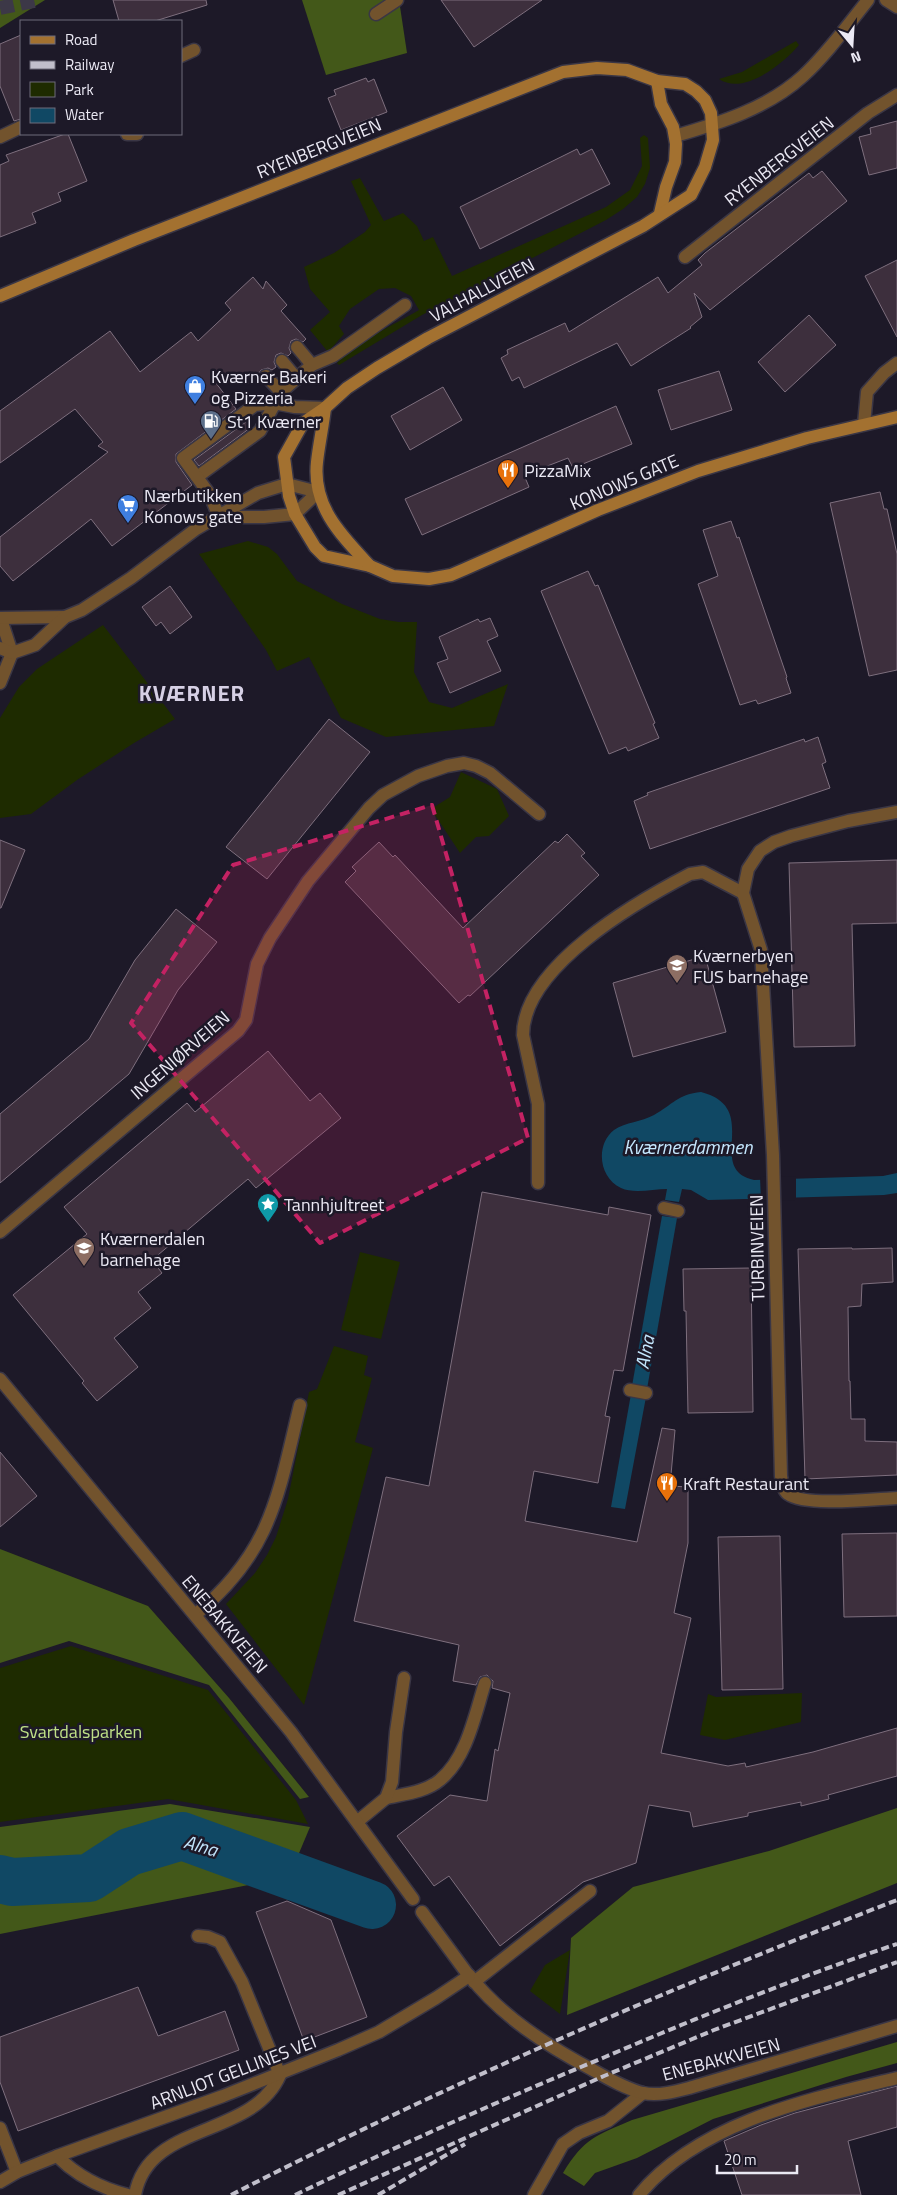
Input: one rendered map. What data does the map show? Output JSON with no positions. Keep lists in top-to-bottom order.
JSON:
{
  "streets": {
    "main road": ["RYENBERGVEIEN", "VALHALLVEIEN", "KONOWS GATE"],
    "street": [
      "INGENIØRVEIEN",
      "TURBINVEIEN",
      "ENEBAKKVEIEN",
      "ARNLJOT GELLINES VEI"
    ]
  },
  "crossings": [
    ["RYENBERGVEIEN", "VALHALLVEIEN"],
    ["VALHALLVEIEN", "KONOWS GATE"],
    ["ENEBAKKVEIEN", "ARNLJOT GELLINES VEI"]
  ],
  "districts": ["KVÆRNER"],
  "water": ["Kværnerdammen", "Alna"],
  "parks": ["Svartdalsparken"],
  "places": {
    "shop": ["Kværner Bakeri og Pizzeria"],
    "fuel station": ["St1 Kværner"],
    "restaurant": ["PizzaMix", "Kraft Restaurant"],
    "supermarket": ["Nærbutikken Konows gate"],
    "school or university": ["Kværnerbyen FUS barnehage", "Kværnerdalen barnehage"],
    "place": ["Tannhjultreet"]
  },
  "legend": [
    "Road",
    "Railway",
    "Park",
    "Water"
  ],
  "scale_bar": "20 m",
  "north": "bottom"
}
